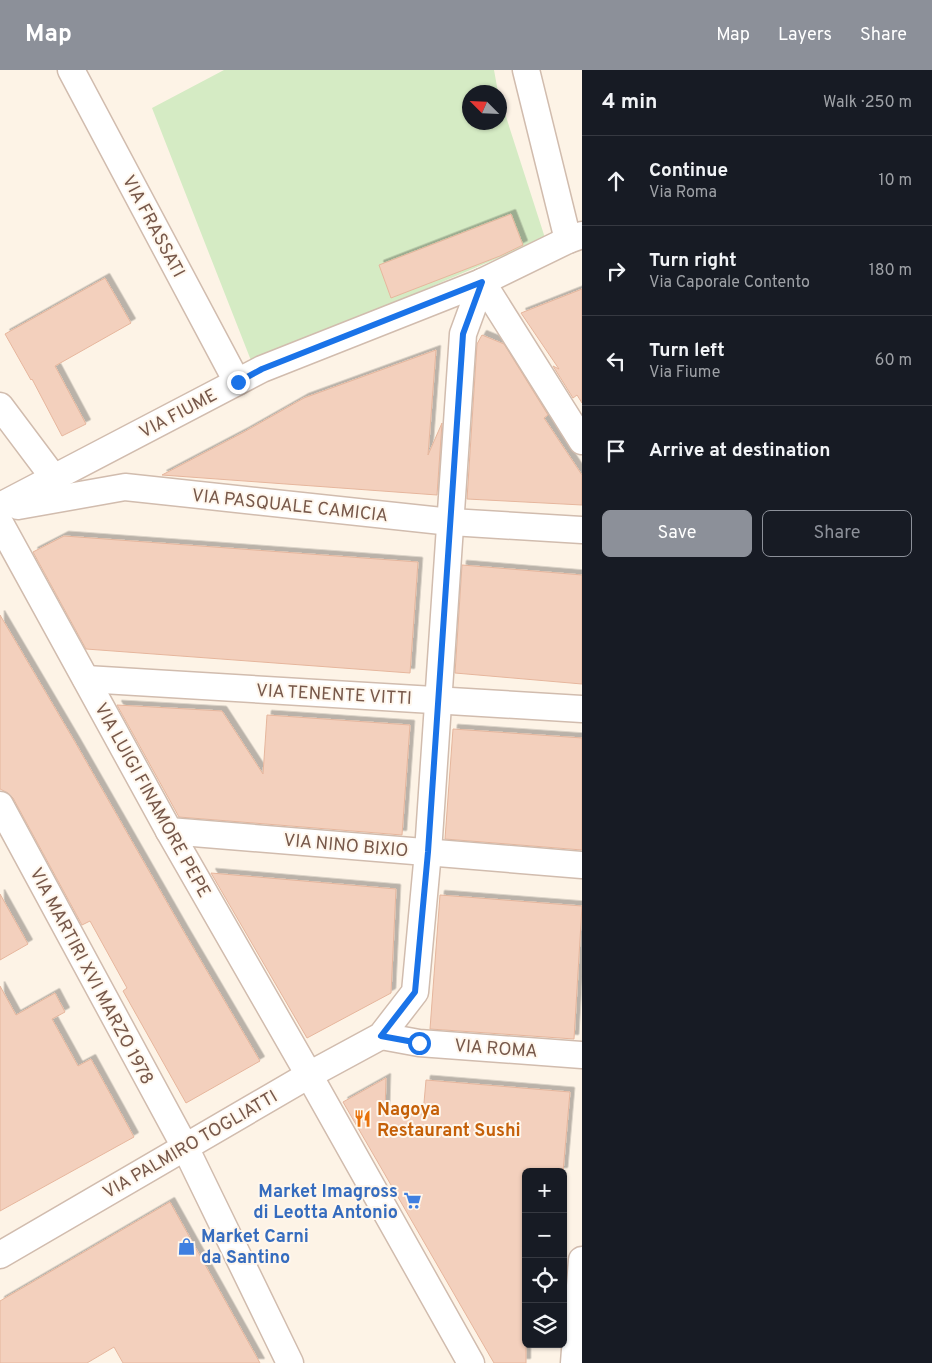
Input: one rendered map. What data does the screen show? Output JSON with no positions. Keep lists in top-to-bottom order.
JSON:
{
  "streets": {
    "street": [
      "VIA FRASSATI",
      "VIA FIUME",
      "VIA PASQUALE CAMICIA",
      "VIA TENENTE VITTI",
      "VIA LUIGI FINAMORE PEPE",
      "VIA NINO BIXIO",
      "VIA MARTIRI XVI MARZO 1978",
      "VIA ROMA",
      "VIA PALMIRO TOGLIATTI"
    ]
  },
  "crossings": [
    ["VIA FRASSATI", "VIA FIUME"],
    ["VIA FIUME", "VIA PASQUALE CAMICIA"],
    ["VIA TENENTE VITTI", "VIA LUIGI FINAMORE PEPE"],
    ["VIA LUIGI FINAMORE PEPE", "VIA NINO BIXIO"],
    ["VIA LUIGI FINAMORE PEPE", "VIA PALMIRO TOGLIATTI"],
    ["VIA MARTIRI XVI MARZO 1978", "VIA PALMIRO TOGLIATTI"],
    ["VIA ROMA", "VIA PALMIRO TOGLIATTI"]
  ],
  "places": {
    "restaurant": ["Nagoya Restaurant Sushi"],
    "supermarket": ["Market Imagross di Leotta Antonio"],
    "shop": ["Market Carni da Santino"]
  },
  "north": "top left",
  "page": {
    "header": "Map",
    "nav": ["Map", "Layers", "Share"],
    "heading": ["4 min", "Walk · 250 m"],
    "list": [
      ["Continue", "Via Roma", "10 m"],
      ["Turn right", "Via Caporale Contento", "180 m"],
      ["Turn left", "Via Fiume", "60 m"],
      "Arrive at destination"
    ],
    "buttons": ["Save", "Share"],
    "map_buttons": ["+", "−"]
  }
}
